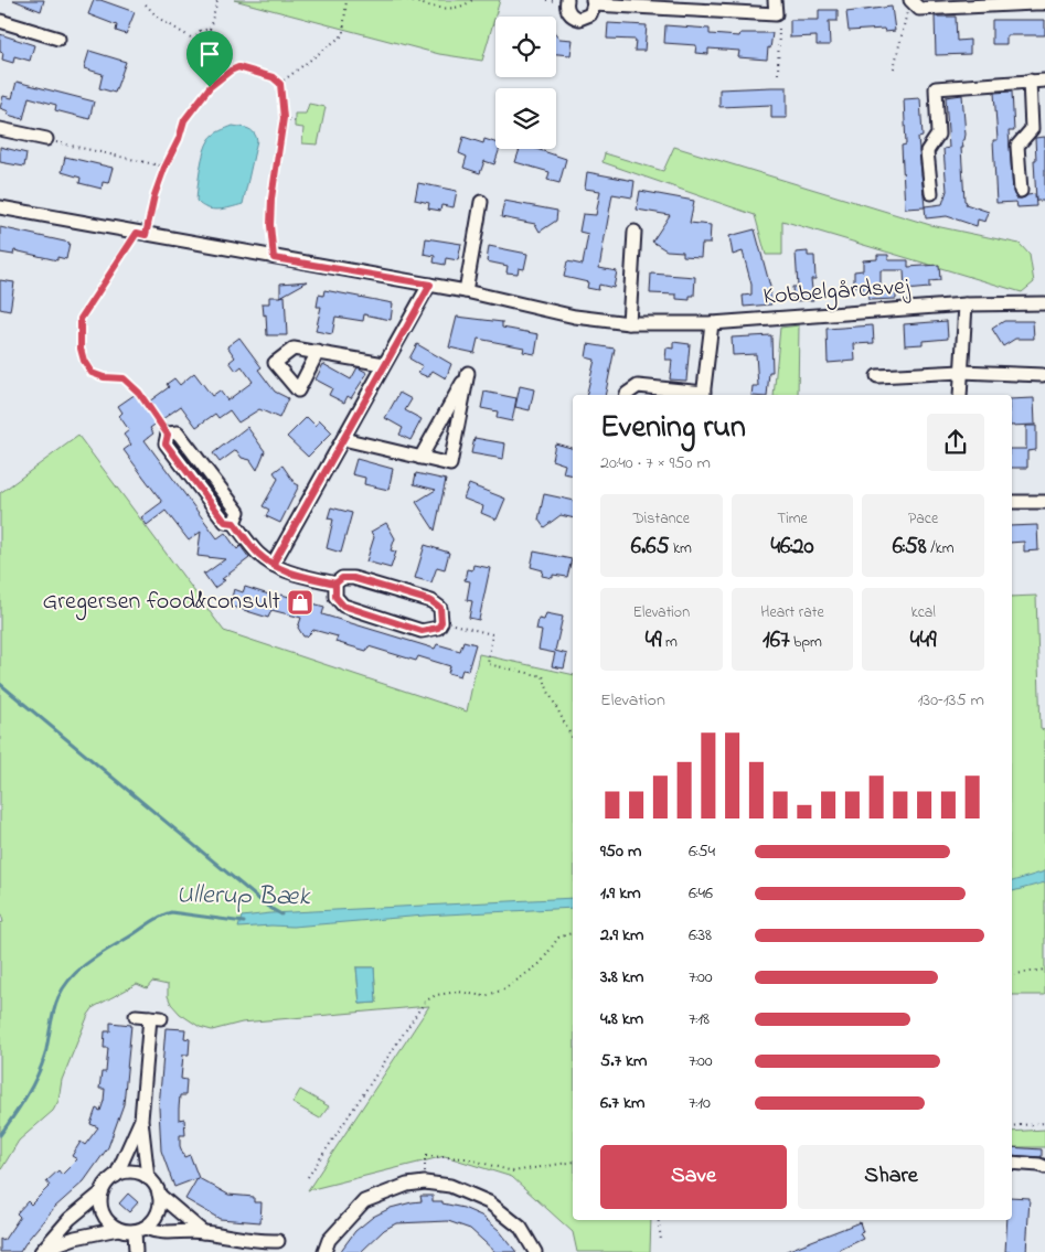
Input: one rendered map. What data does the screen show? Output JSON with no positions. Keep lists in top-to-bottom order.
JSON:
{
  "streets": {
    "street": ["Kobbelgårdsvej"]
  },
  "water": ["Ullerup Bæk"],
  "places": {
    "shop": ["Gregersen food&consult"]
  },
  "page": {
    "heading": ["Evening run", "20:40 · 7 × 950 m"],
    "stats": [
      ["Distance", "6.65 km"],
      ["Time", "46:20"],
      ["Pace", "6:58 /km"],
      ["Elevation", "49 m"],
      ["Heart rate", "167 bpm"],
      ["kcal", "449"]
    ],
    "chart": ["Elevation", "130–135 m"],
    "list": [
      {
        "name": "950 m",
        "note": "6:54"
      },
      {
        "name": "1.9 km",
        "note": "6:46"
      },
      {
        "name": "2.9 km",
        "note": "6:38"
      },
      {
        "name": "3.8 km",
        "note": "7:00"
      },
      {
        "name": "4.8 km",
        "note": "7:18"
      },
      {
        "name": "5.7 km",
        "note": "7:00"
      },
      {
        "name": "6.7 km",
        "note": "7:10"
      }
    ],
    "buttons": ["Save", "Share"]
  }
}
